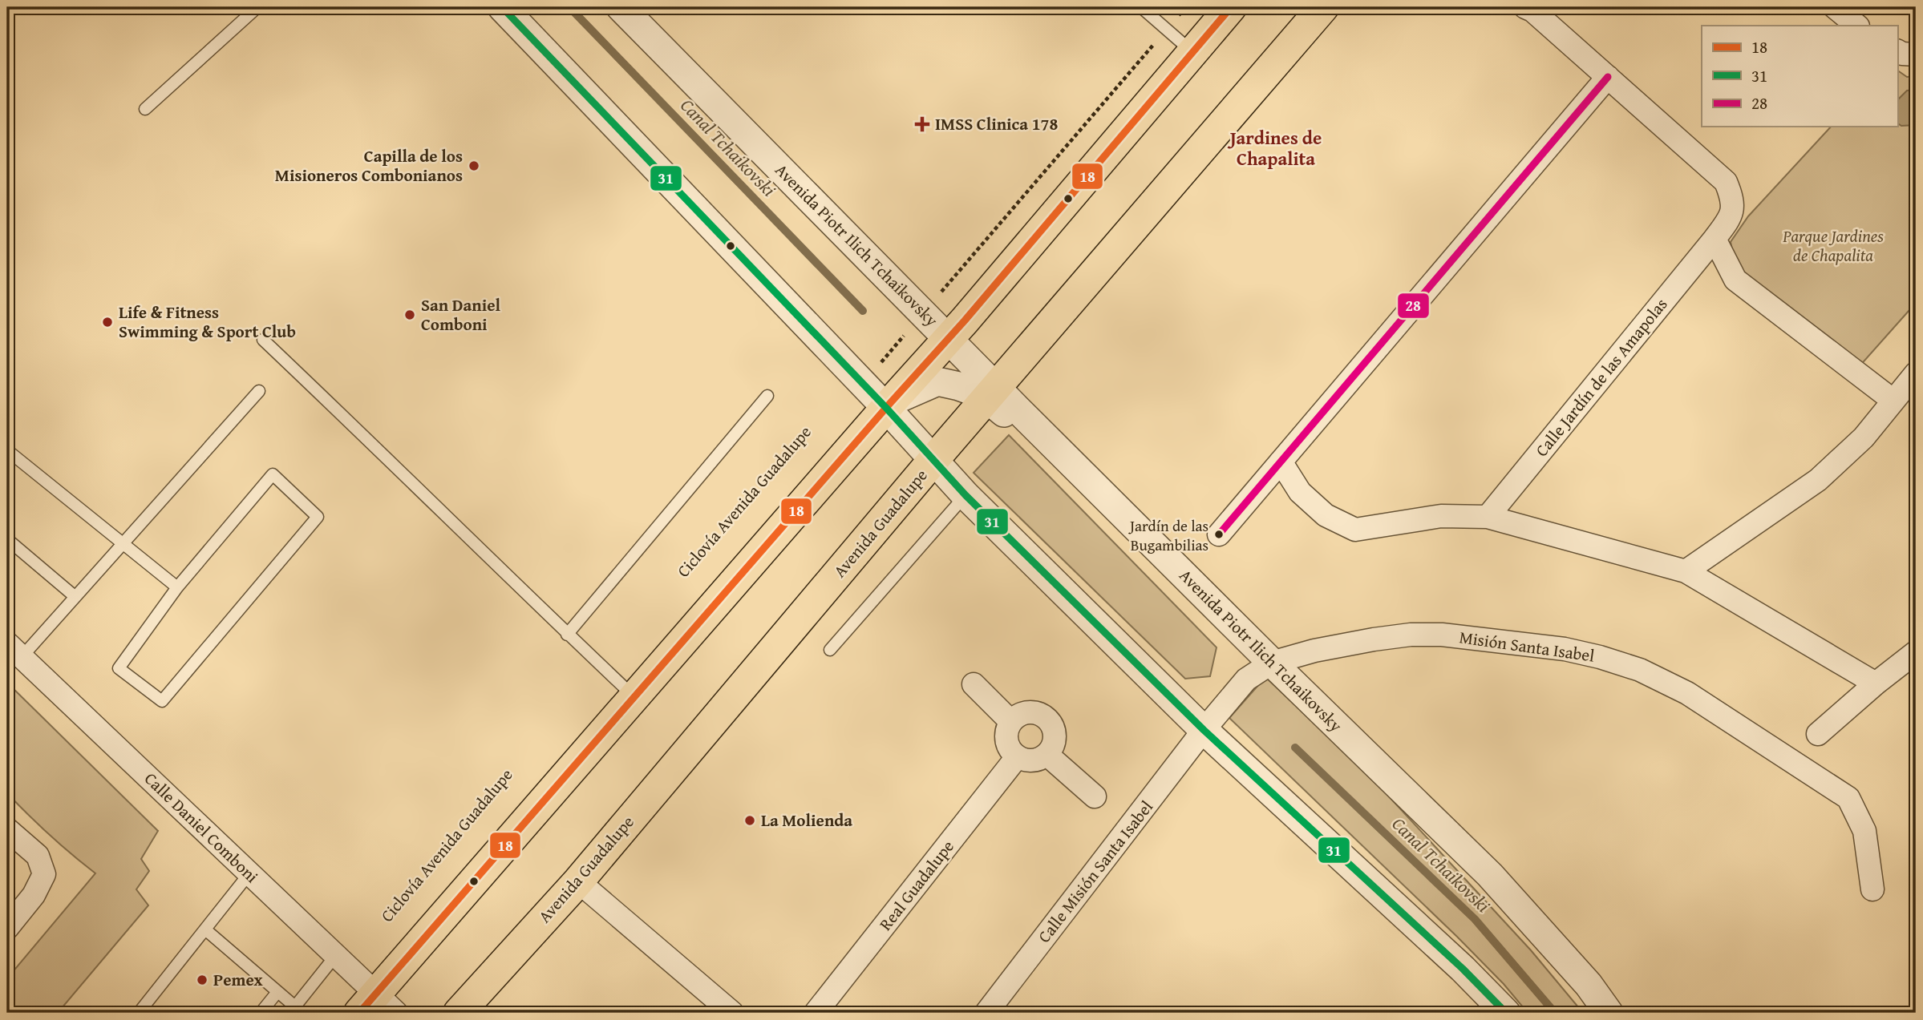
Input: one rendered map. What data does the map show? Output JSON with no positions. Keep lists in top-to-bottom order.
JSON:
{
  "streets": {
    "main road": ["Avenida Guadalupe"],
    "street": [
      "Avenida Piotr Ilich Tchaikovsky",
      "Calle Jardín de las Amapolas",
      "Misión Santa Isabel",
      "Calle Daniel Comboni",
      "Calle Misión Santa Isabel",
      "Real Guadalupe"
    ]
  },
  "crossings": [
    ["Avenida Piotr Ilich Tchaikovsky", "Avenida Guadalupe"],
    ["Avenida Piotr Ilich Tchaikovsky", "Misión Santa Isabel"],
    ["Misión Santa Isabel", "Calle Misión Santa Isabel"]
  ],
  "districts": ["Jardines de Chapalita"],
  "water": ["Canal Tchaikovski"],
  "parks": ["Parque Jardines de Chapalita"],
  "places": {
    "health": ["IMSS Clinica 178"],
    "other": [
      "Capilla de los Misioneros Combonianos",
      "San Daniel Comboni",
      "Life & Fitness Swimming & Sport Club",
      "Jardín de las Bugambilias",
      "La Molienda",
      "Pemex"
    ]
  },
  "lines": ["transit line 18", "transit line 31", "transit line 28"],
  "legend": ["18", "31", "28"]
}
